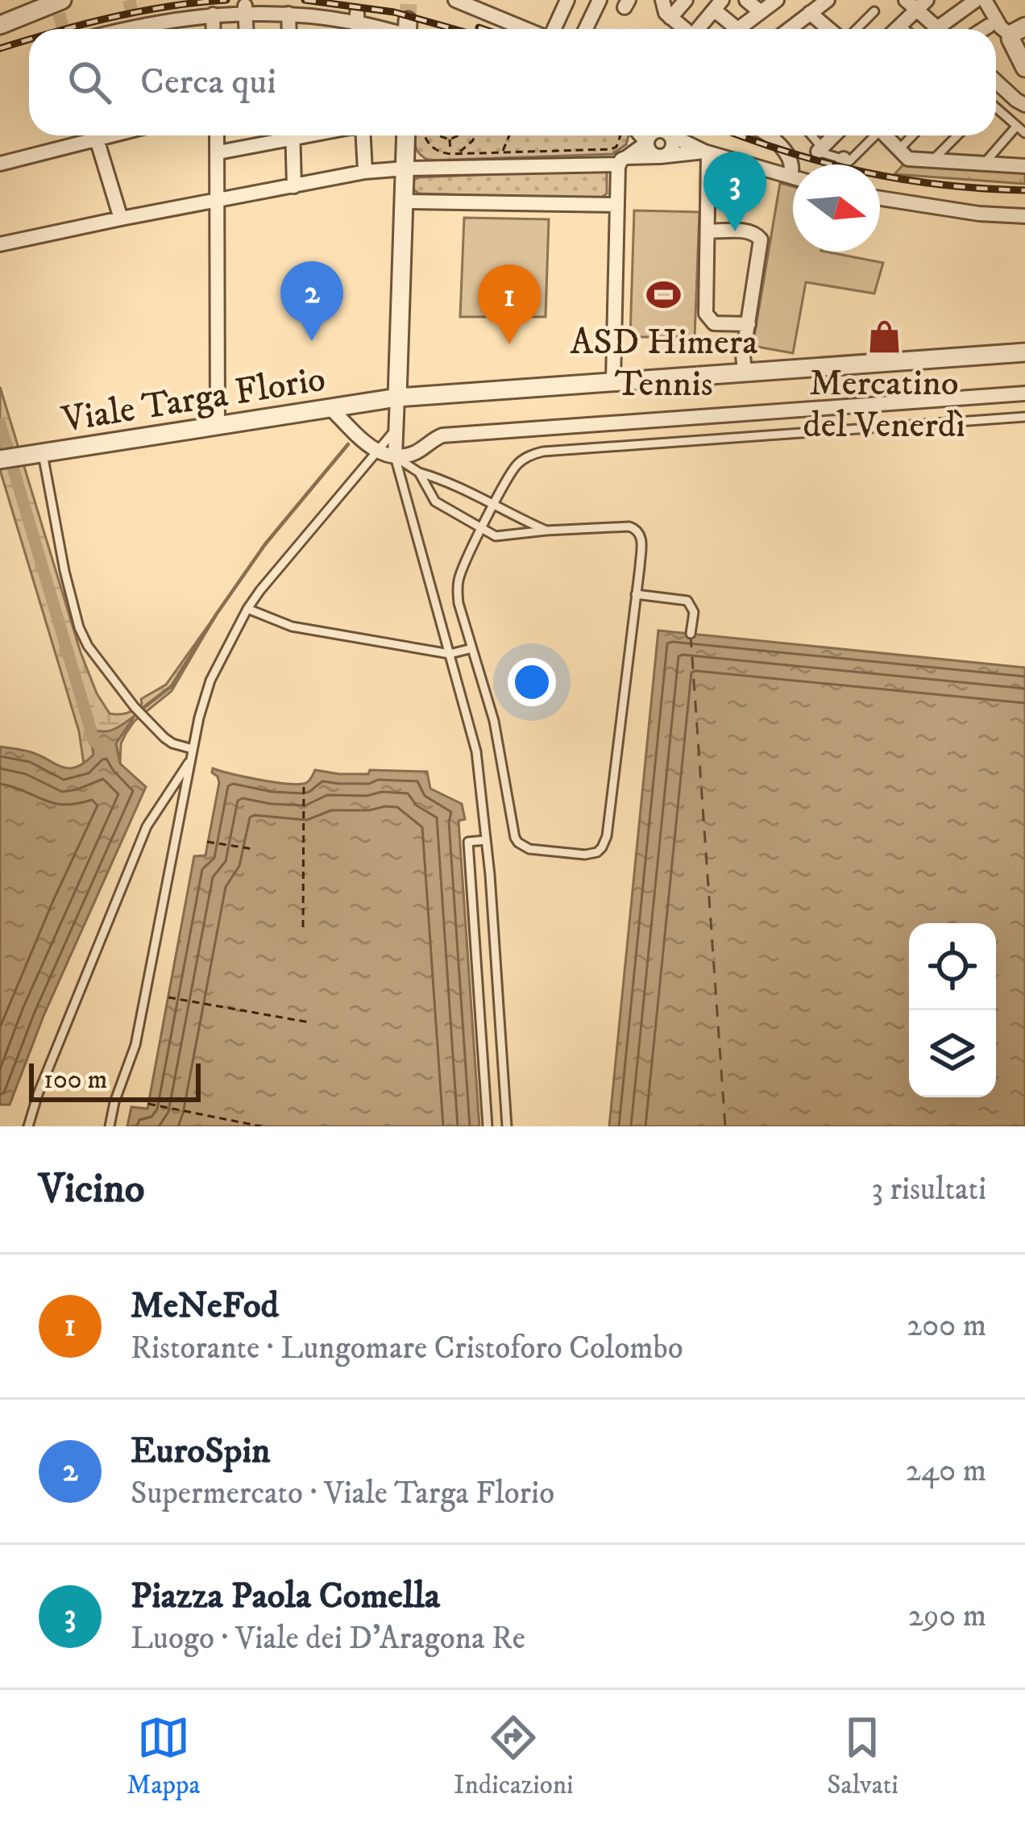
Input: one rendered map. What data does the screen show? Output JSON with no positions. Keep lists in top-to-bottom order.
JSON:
{
  "streets": {
    "street": ["Viale Targa Florio"]
  },
  "places": {
    "sports": ["ASD Himera Tennis"],
    "shop": ["Mercatino del Venerdì"]
  },
  "scale_bar": "100 m",
  "north": "right",
  "page": {
    "search": "Cerca qui",
    "pins": ["3", "2", "1"],
    "scale": "100 m",
    "heading": ["Vicino", "3 risultati"],
    "list": [
      {
        "mark": "1",
        "name": "MeNeFod",
        "note": "Ristorante · Lungomare Cristoforo Colombo",
        "value": "200 m"
      },
      {
        "mark": "2",
        "name": "EuroSpin",
        "note": "Supermercato · Viale Targa Florio",
        "value": "240 m"
      },
      {
        "mark": "3",
        "name": "Piazza Paola Comella",
        "note": "Luogo · Viale dei D'Aragona Re",
        "value": "290 m"
      }
    ],
    "nav": ["Mappa", "Indicazioni", "Salvati"]
  }
}
